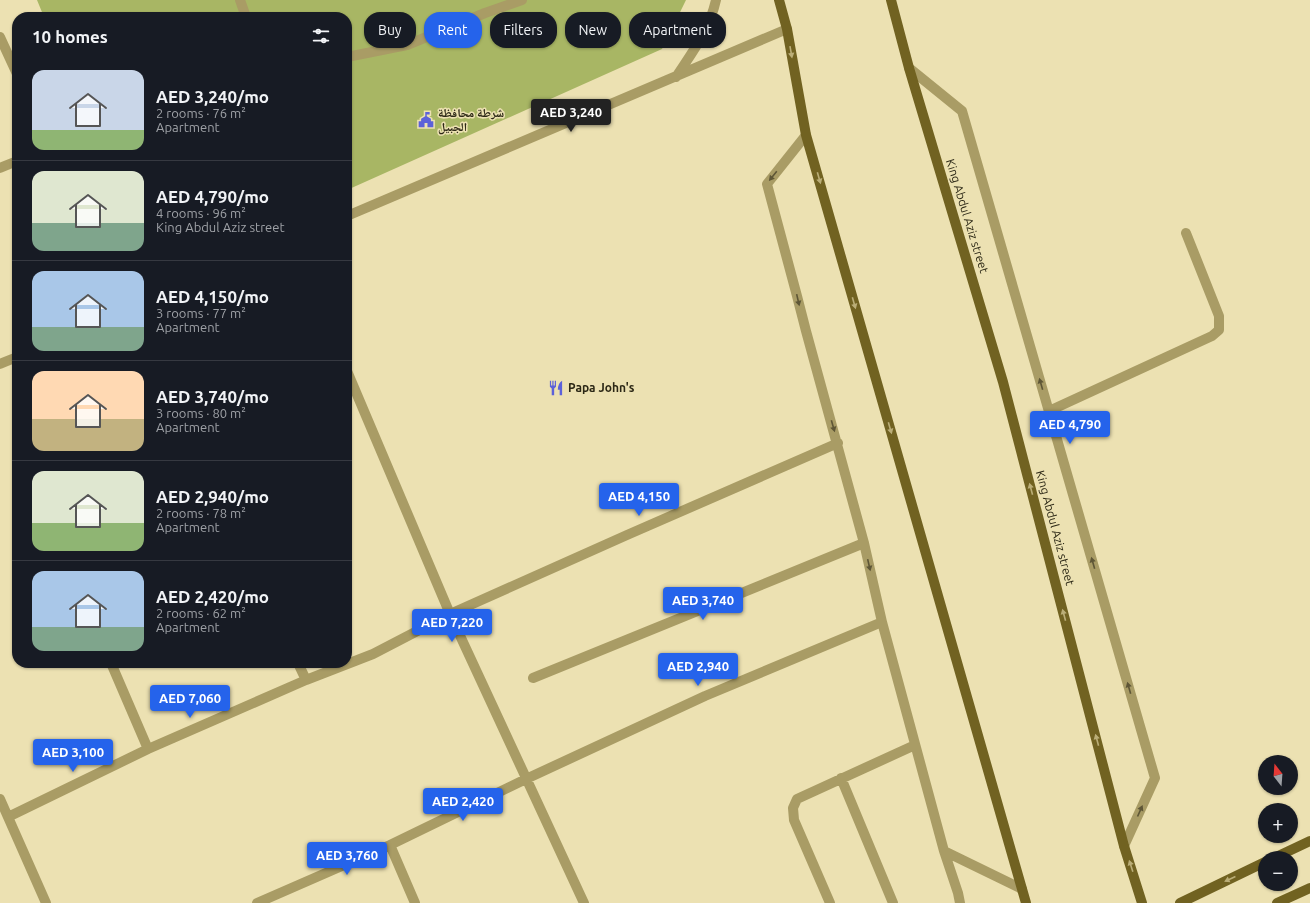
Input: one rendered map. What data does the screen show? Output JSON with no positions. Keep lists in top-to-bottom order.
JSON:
{
  "streets": {
    "main road": ["King Abdul Aziz street"]
  },
  "one_way": ["King Abdul Aziz street"],
  "places": {
    "public building": ["شرطة محافظة الجبيل"],
    "restaurant": ["Papa John's"]
  },
  "north": "top",
  "page": {
    "chip": [
      "Buy",
      "Rent",
      "Filters",
      "New",
      "Apartment"
    ],
    "heading": "10 homes",
    "list": [
      {
        "name": "AED 3,240/mo",
        "note": "2 rooms · 76 m² · Apartment"
      },
      {
        "name": "AED 4,790/mo",
        "note": "4 rooms · 96 m² · King Abdul Aziz street"
      },
      {
        "name": "AED 4,150/mo",
        "note": "3 rooms · 77 m² · Apartment"
      },
      {
        "name": "AED 3,740/mo",
        "note": "3 rooms · 80 m² · Apartment"
      },
      {
        "name": "AED 2,940/mo",
        "note": "2 rooms · 78 m² · Apartment"
      },
      {
        "name": "AED 2,420/mo",
        "note": "2 rooms · 62 m² · Apartment"
      }
    ],
    "price": [
      "AED 3,240",
      "AED 4,790",
      "AED 4,150",
      "AED 3,740",
      "AED 7,220",
      "AED 2,940",
      "AED 7,060",
      "AED 3,100",
      "AED 2,420",
      "AED 3,760"
    ],
    "map_buttons": ["+", "−"]
  }
}
